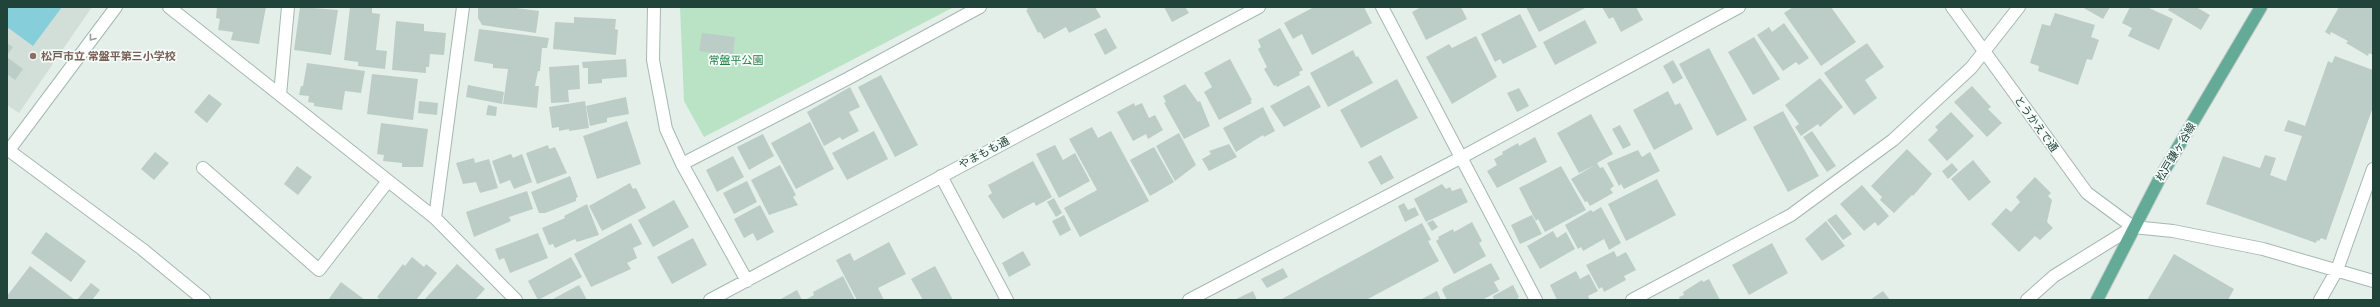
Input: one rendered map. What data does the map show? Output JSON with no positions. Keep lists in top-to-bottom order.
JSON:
{
  "streets": {
    "main road": ["松戸鎌ヶ谷線"],
    "street": ["とうかえで通", "やまもも通"]
  },
  "crossings": [
    ["とうかえで通", "松戸鎌ヶ谷線"]
  ],
  "parks": ["常盤平公園"],
  "places": ["松戸市立 常盤平第三小学校"]
}
